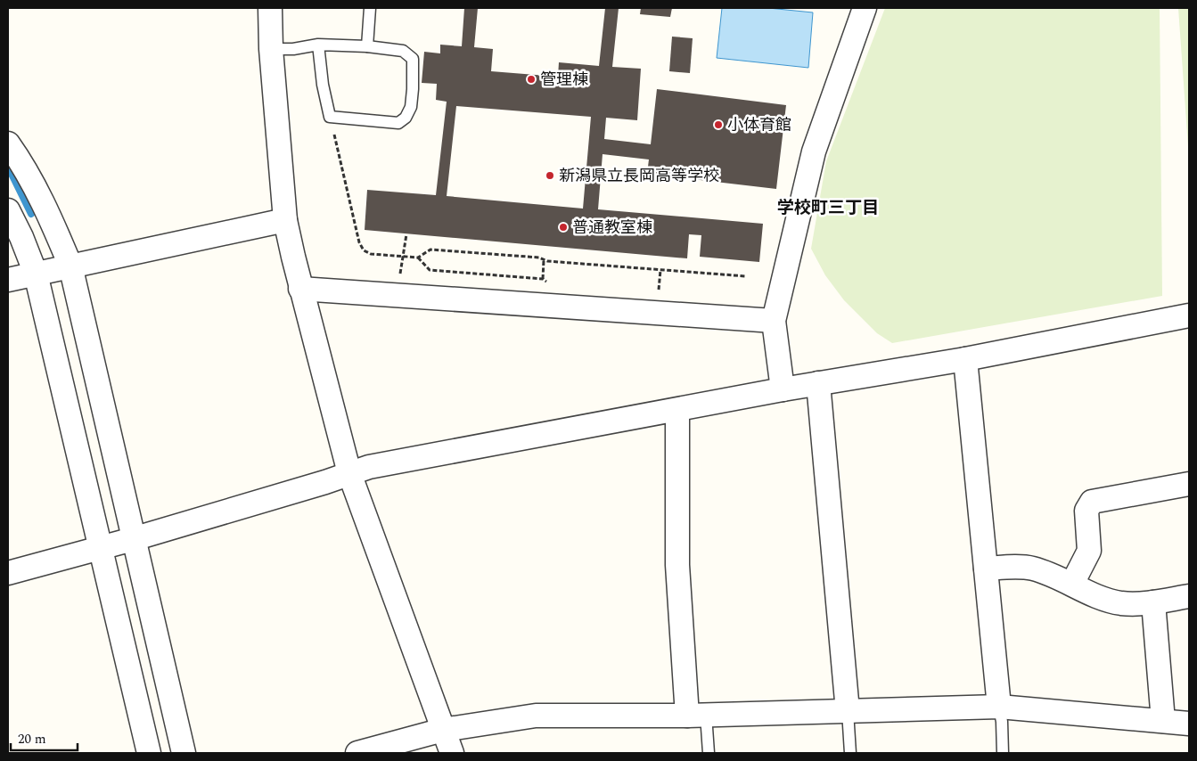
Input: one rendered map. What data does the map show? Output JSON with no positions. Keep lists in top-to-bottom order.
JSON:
{
  "districts": ["学校町三丁目"],
  "places": [
    "管理棟",
    "小体育館",
    "新潟県立長岡高等学校",
    "普通教室棟"
  ],
  "scale_bar": "20 m"
}
